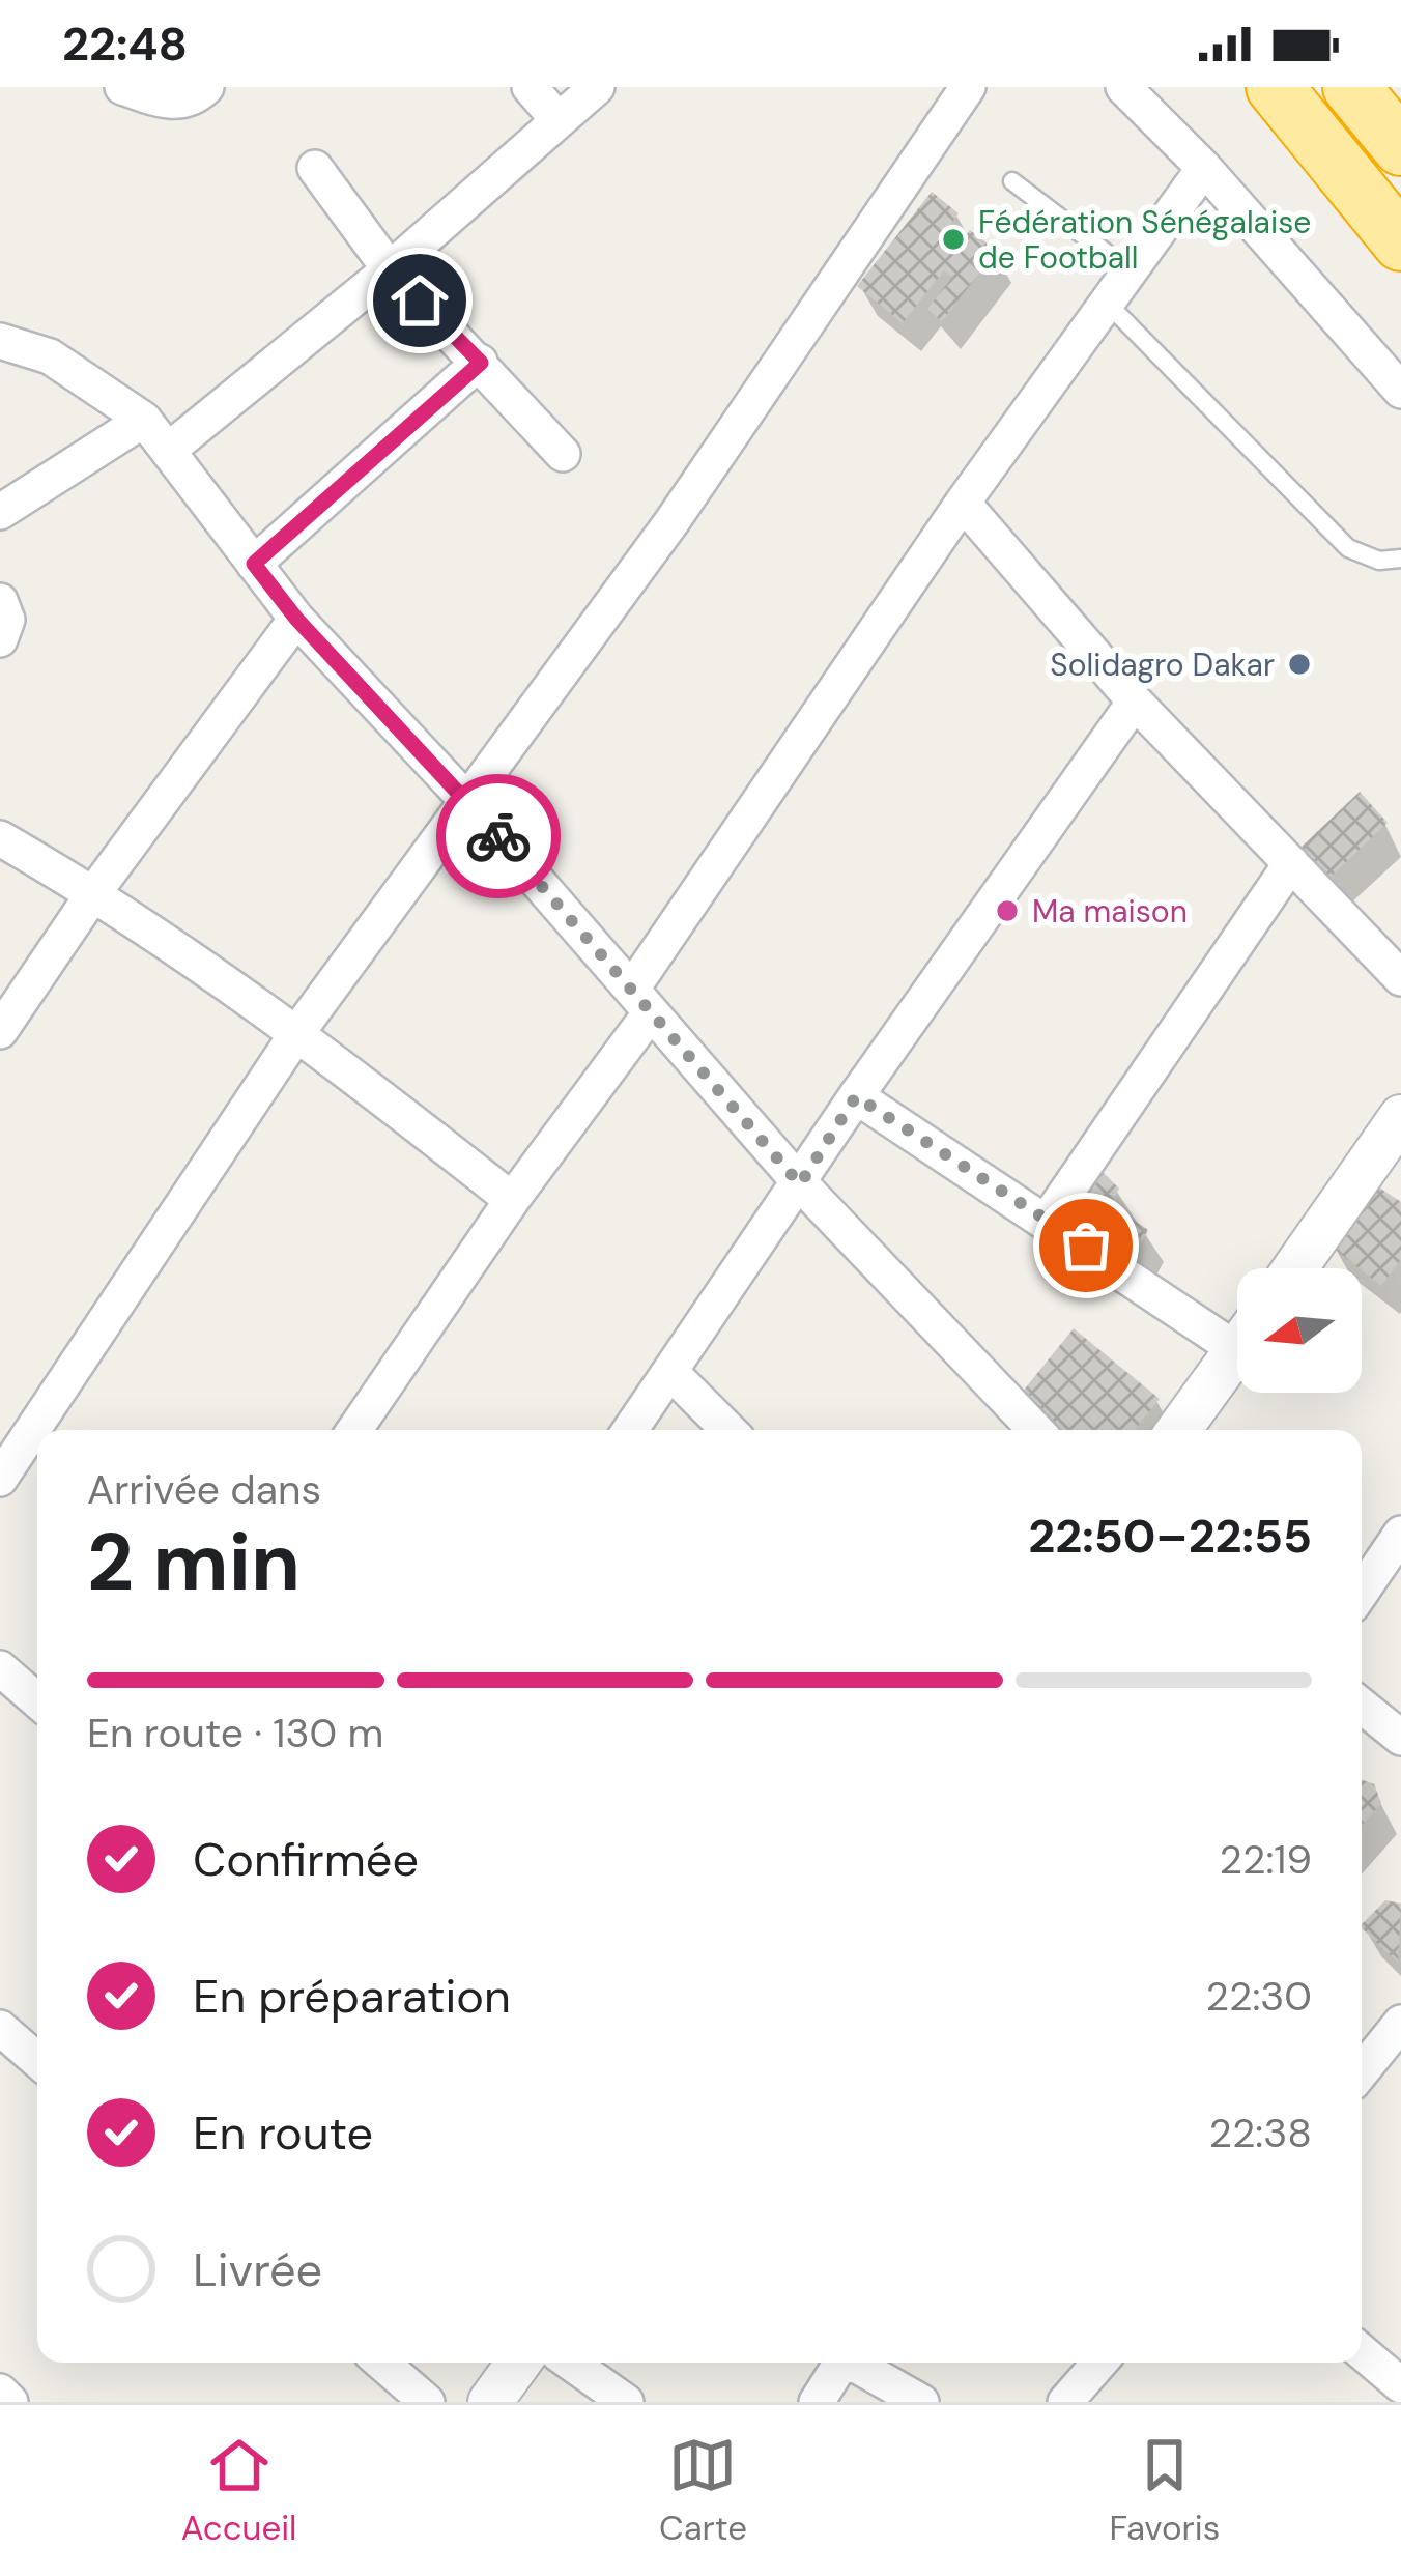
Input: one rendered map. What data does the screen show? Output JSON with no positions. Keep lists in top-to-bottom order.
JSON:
{
  "places": ["Fédération Sénégalaise de Football", "Solidagro Dakar", "Ma maison"],
  "north": "left",
  "page": {
    "status": "22:48",
    "heading": ["2 min", "Arrivée dans", "22:50–22:55"],
    "bar": "En route · 130 m",
    "list": [
      ["Confirmée", "22:19"],
      ["En préparation", "22:30"],
      ["En route", "22:38"],
      "Livrée"
    ],
    "tabs": ["Accueil", "Carte", "Favoris"]
  }
}
